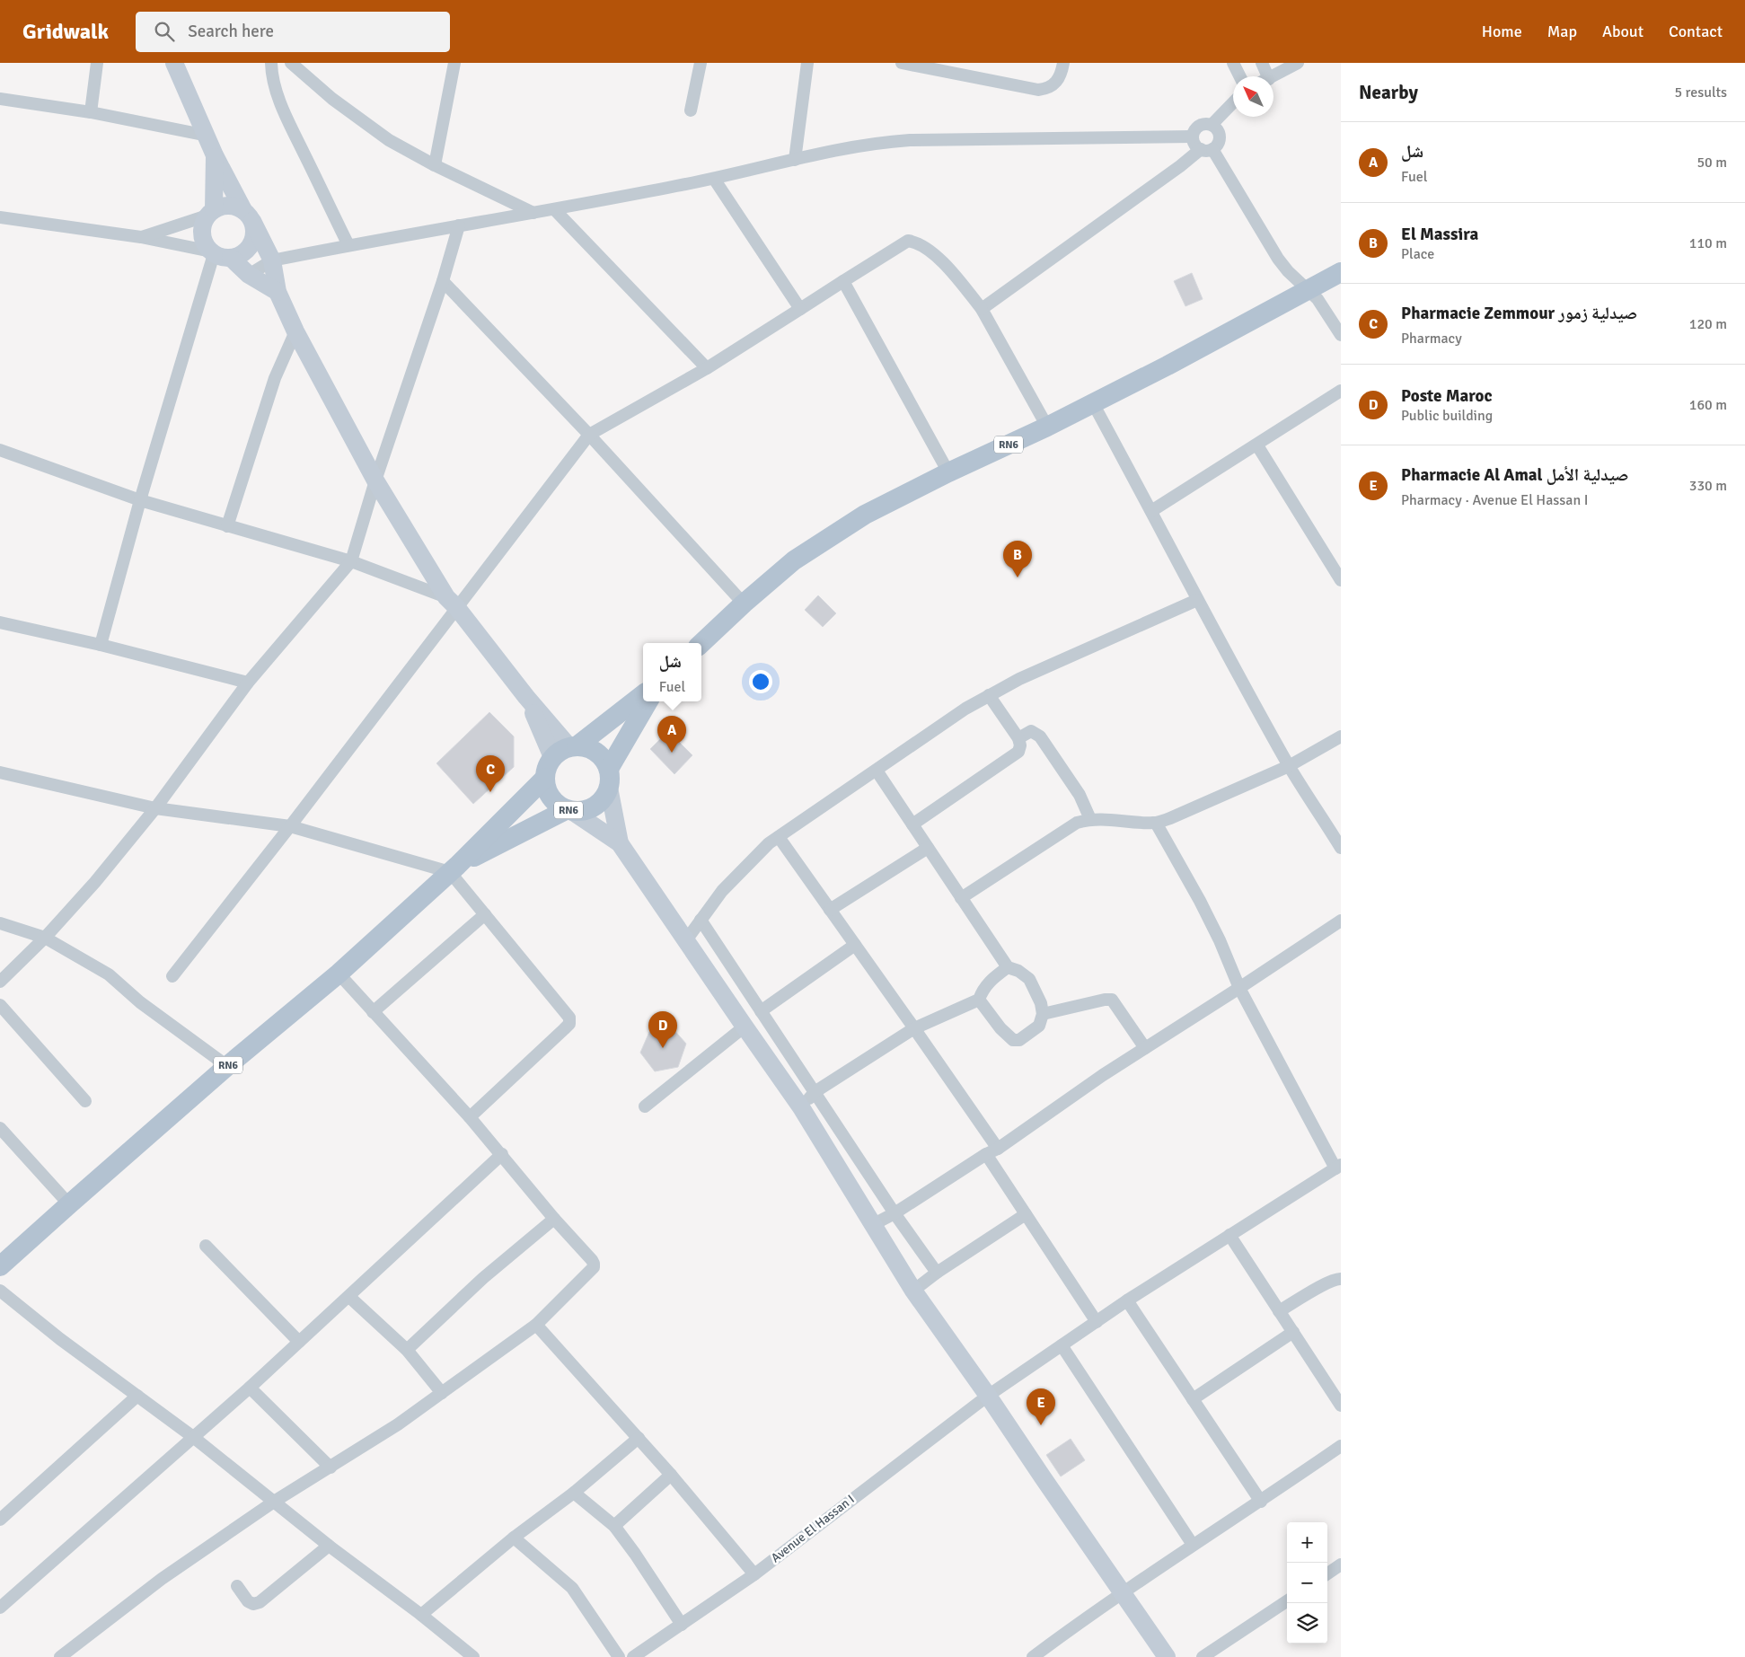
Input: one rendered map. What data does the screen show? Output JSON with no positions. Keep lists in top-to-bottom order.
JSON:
{
  "streets": {
    "main road": ["RN6"],
    "street": ["Avenue El Hassan I"]
  },
  "north": "top left",
  "page": {
    "header": "Gridwalk",
    "search": "Search here",
    "nav": [
      "Home",
      "Map",
      "About",
      "Contact"
    ],
    "heading": ["Nearby", "5 results"],
    "list": [
      {
        "mark": "A",
        "name": "شل",
        "note": "Fuel",
        "value": "50 m"
      },
      {
        "mark": "B",
        "name": "El Massira",
        "note": "Place",
        "value": "110 m"
      },
      {
        "mark": "C",
        "name": "Pharmacie Zemmour صيدلية زمور",
        "note": "Pharmacy",
        "value": "120 m"
      },
      {
        "mark": "D",
        "name": "Poste Maroc",
        "note": "Public building",
        "value": "160 m"
      },
      {
        "mark": "E",
        "name": "Pharmacie Al Amal صيدلية الأمل",
        "note": "Pharmacy · Avenue El Hassan I",
        "value": "330 m"
      }
    ],
    "pins": [
      "B",
      "A",
      "C",
      "D",
      "E"
    ],
    "popup": ["شل", "Fuel"],
    "map_buttons": ["+", "−"]
  }
}
